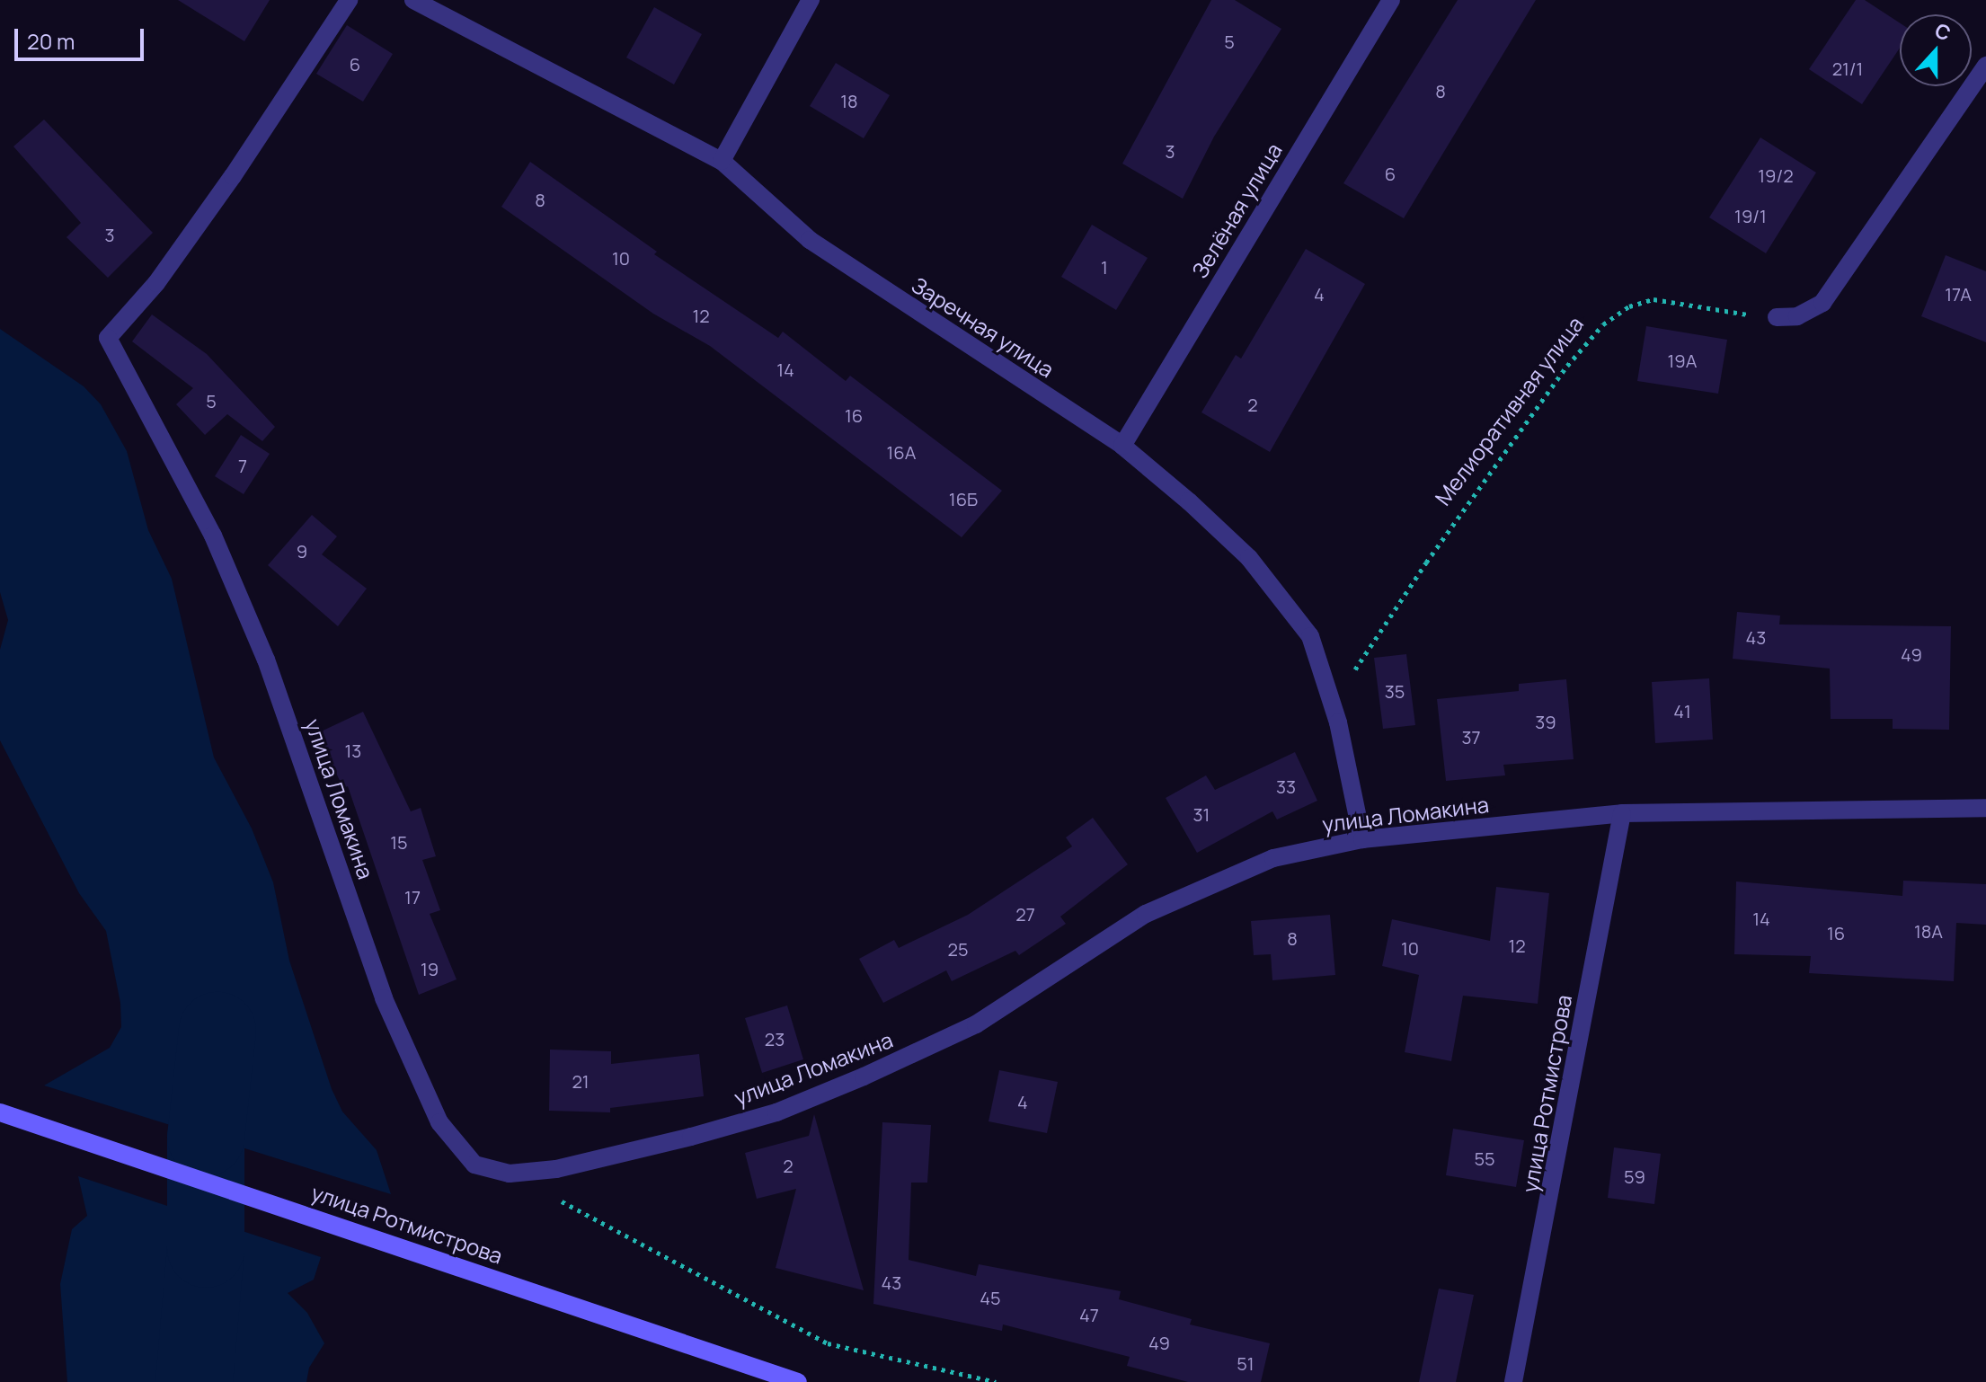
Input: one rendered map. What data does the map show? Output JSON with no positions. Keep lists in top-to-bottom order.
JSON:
{
  "streets": {
    "street": [
      "Зелёная улица",
      "Заречная улица",
      "улица Ломакина",
      "улица Ротмистрова"
    ],
    "path": ["Мелиоративная улица"]
  },
  "crossings": [
    ["Зелёная улица", "Заречная улица"],
    ["Заречная улица", "улица Ломакина"],
    ["улица Ломакина", "улица Ротмистрова"]
  ],
  "house_numbers": [
    "5",
    "6",
    "21/1",
    "8",
    "18",
    "3",
    "6",
    "19/2",
    "8",
    "19/1",
    "3",
    "10",
    "1",
    "4",
    "17А",
    "12",
    "19А",
    "14",
    "5",
    "2",
    "16",
    "16А",
    "7",
    "16Б",
    "9",
    "43",
    "49",
    "35",
    "41",
    "39",
    "37",
    "13",
    "33",
    "31",
    "15",
    "17",
    "27",
    "14",
    "18А",
    "16",
    "8",
    "12",
    "10",
    "25",
    "19",
    "23",
    "21",
    "4",
    "55",
    "2",
    "59",
    "43",
    "45",
    "47",
    "49",
    "51"
  ],
  "scale_bar": "20 m",
  "north": "top"
}
